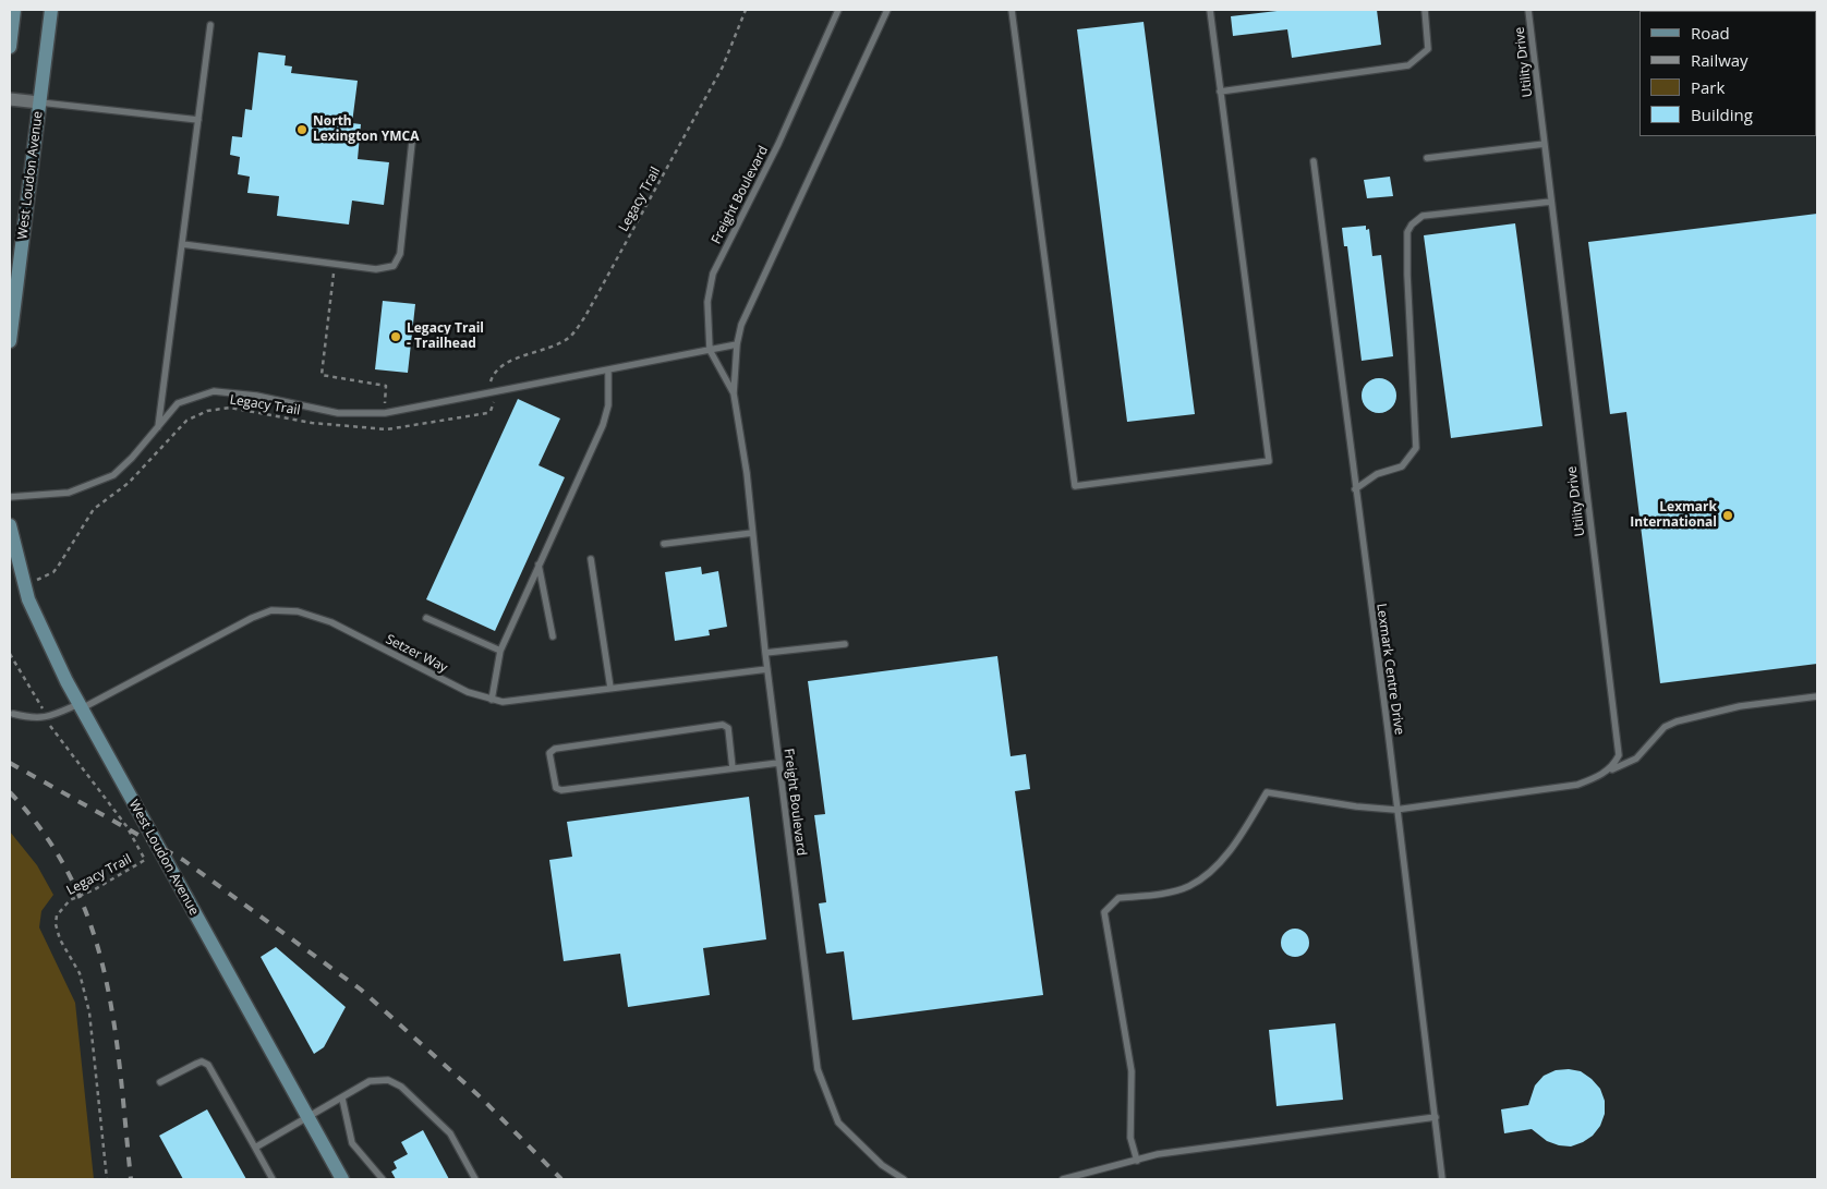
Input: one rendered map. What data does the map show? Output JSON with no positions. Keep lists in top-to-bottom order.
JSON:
{
  "streets": {
    "main road": ["West Loudon Avenue"],
    "lane": [
      "Utility Drive",
      "Freight Boulevard",
      "Setzer Way",
      "Lexmark Centre Drive"
    ],
    "path": ["Legacy Trail"]
  },
  "crossings": [
    ["West Loudon Avenue", "Setzer Way"],
    ["Freight Boulevard", "Setzer Way"],
    ["Legacy Trail", "Setzer Way"]
  ],
  "places": ["North Lexington YMCA", "Legacy Trail - Trailhead", "Lexmark International"],
  "legend": [
    "Road",
    "Railway",
    "Park",
    "Building"
  ]
}
